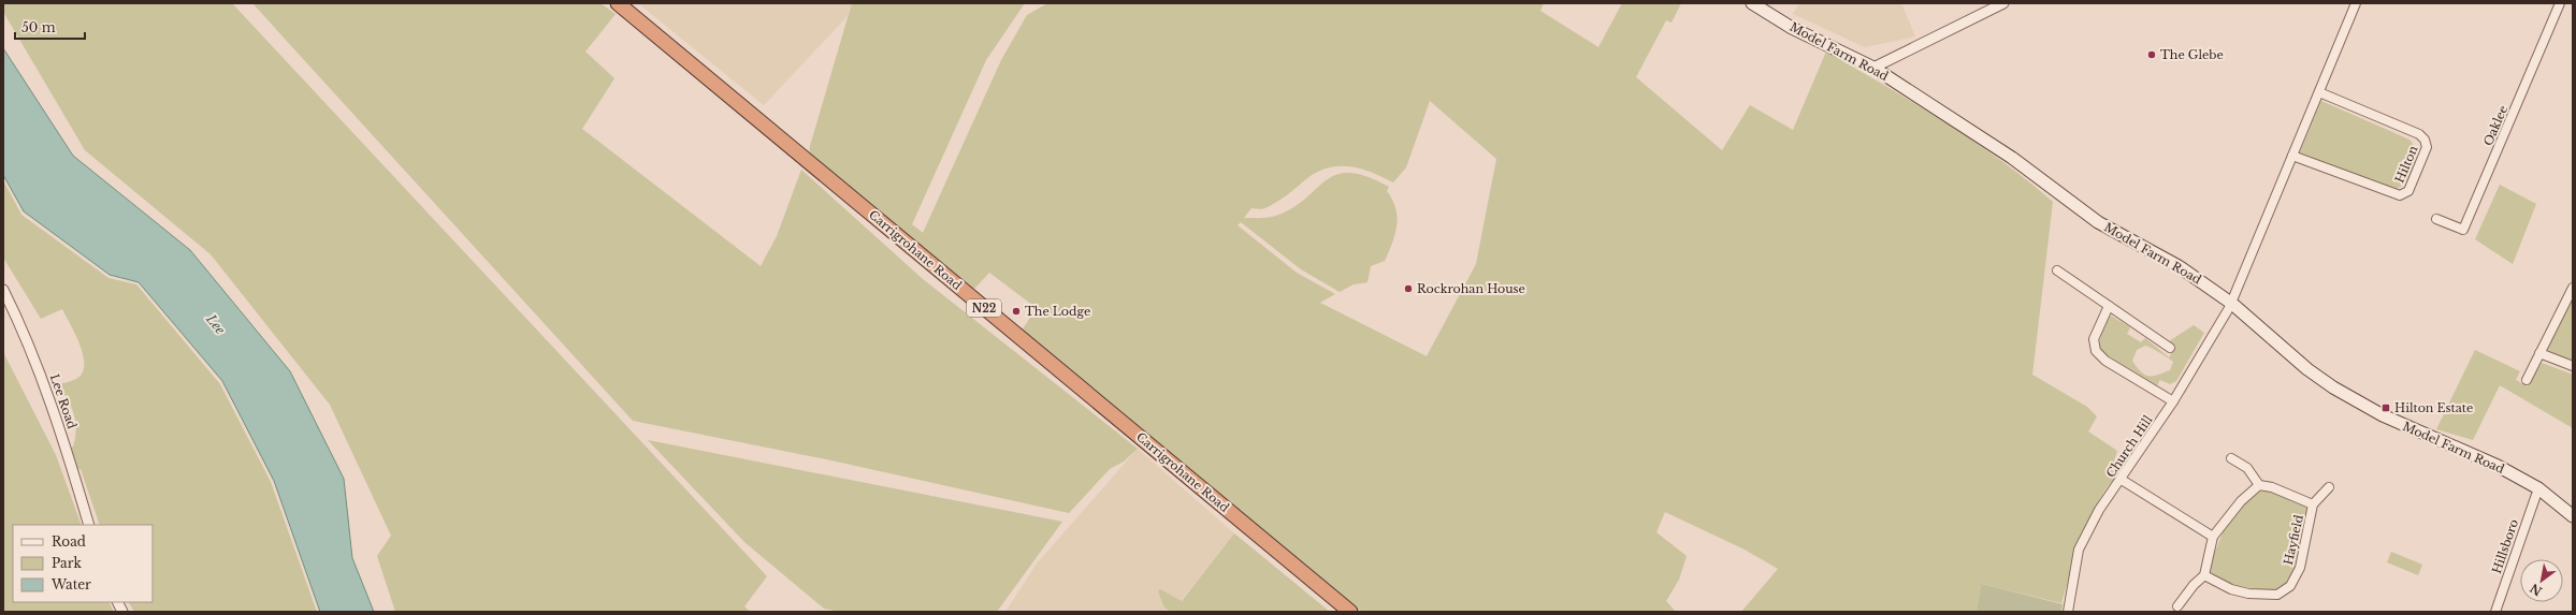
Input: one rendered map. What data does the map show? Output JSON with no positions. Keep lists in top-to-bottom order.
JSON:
{
  "streets": {
    "highway": ["Carrigrohane Road", "N22"],
    "main road": ["Model Farm Road"],
    "street": [
      "Oaklee",
      "Hilton",
      "Lee Road",
      "Church Hill",
      "Hayfield",
      "Hillsboro"
    ]
  },
  "crossings": [
    ["Model Farm Road", "Church Hill"],
    ["Model Farm Road", "Hillsboro"]
  ],
  "water": ["Lee"],
  "places": {
    "other": ["The Glebe", "Rockrohan House", "The Lodge"],
    "transit": ["Hilton Estate"]
  },
  "legend": ["Road", "Park", "Water"],
  "scale_bar": "50 m",
  "north": "bottom left"
}
